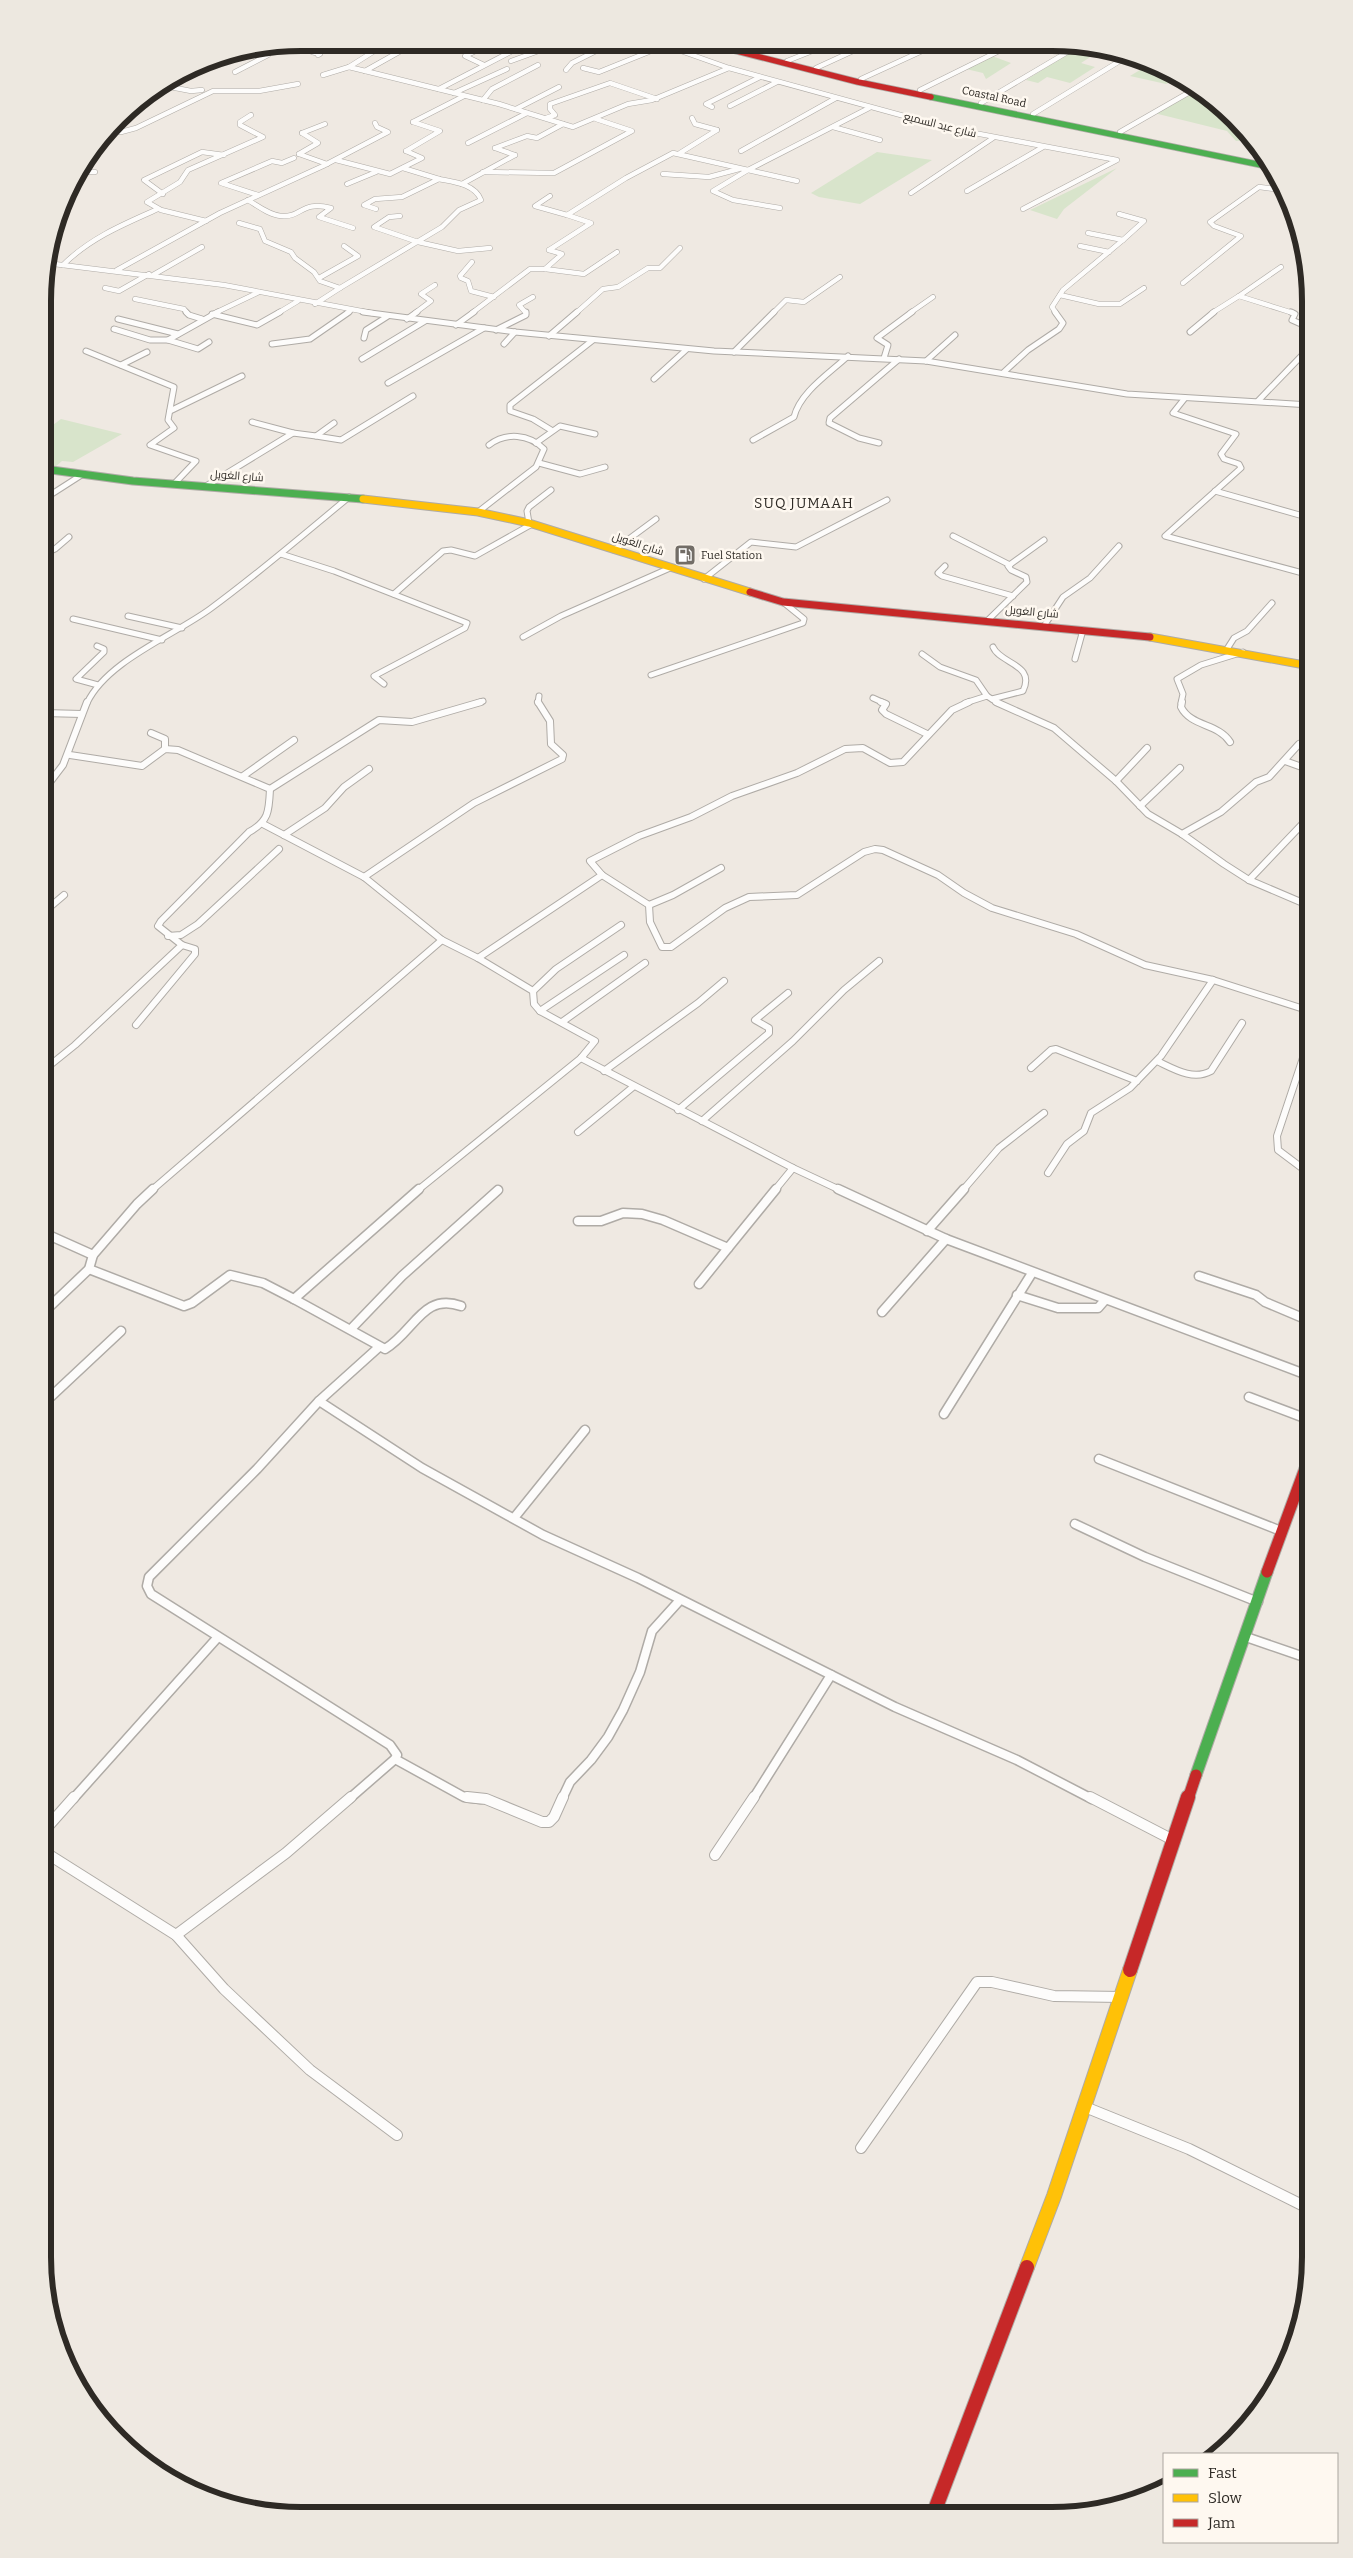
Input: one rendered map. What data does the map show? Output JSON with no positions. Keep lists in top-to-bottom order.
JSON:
{
  "streets": {
    "main road": ["Coastal Road", "شارع الغويل"],
    "street": ["شارع عبد السميع"]
  },
  "districts": ["SUQ JUMAAH"],
  "places": {
    "fuel station": ["Fuel Station"]
  },
  "legend": ["Fast", "Slow", "Jam"]
}
